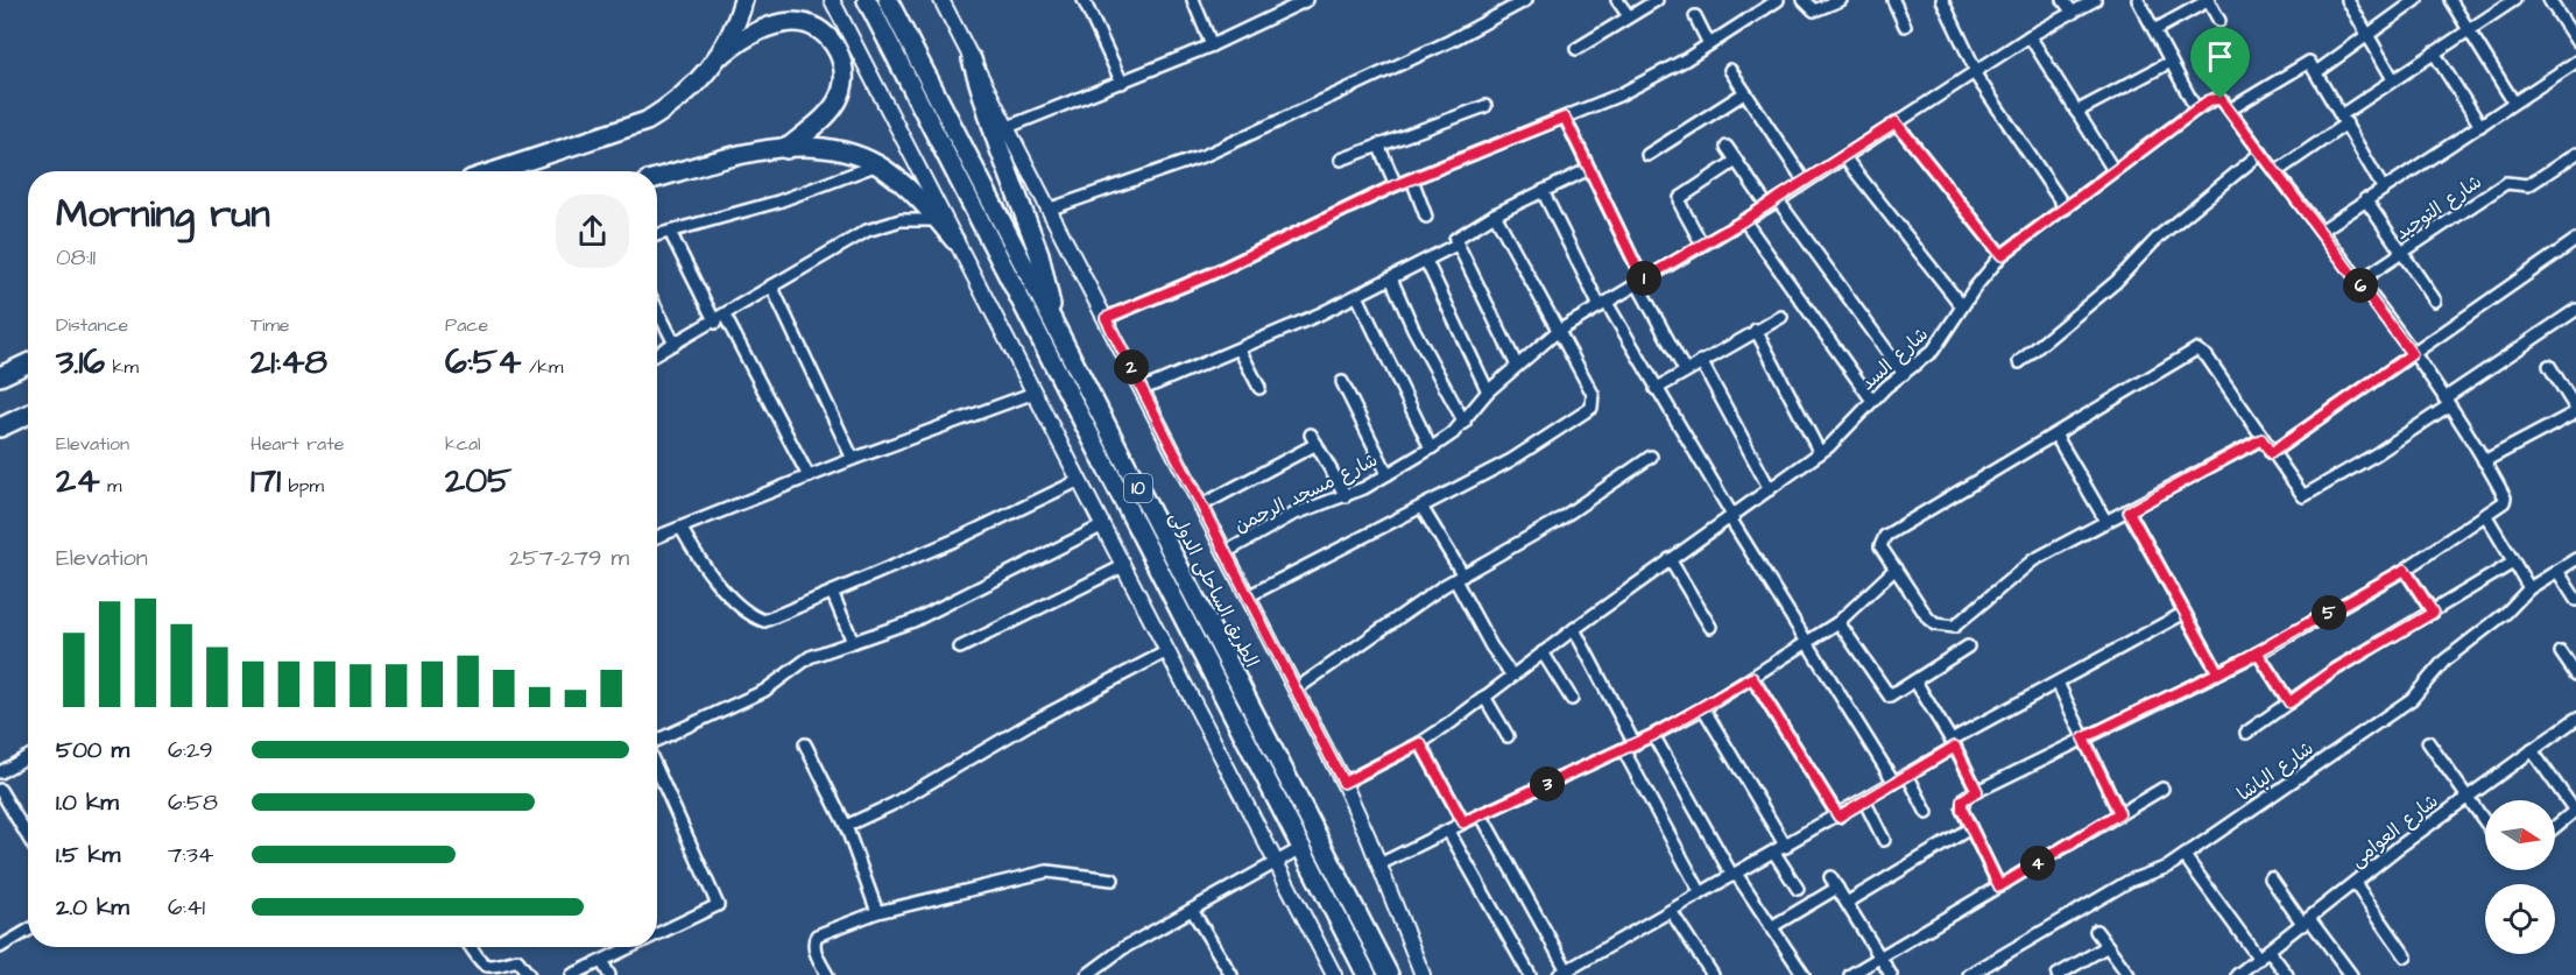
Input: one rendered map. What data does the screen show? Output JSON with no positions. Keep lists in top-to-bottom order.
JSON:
{
  "streets": {
    "main road": ["10", "الطريق الساحلى الدولى"],
    "street": [
      "شارع التوحيد",
      "شارع السد",
      "شارع مسجد الرحمن",
      "شارع الباشا",
      "شارع العوامى"
    ]
  },
  "north": "right",
  "page": {
    "heading": ["Morning run", "08:11"],
    "pins": [
      "1",
      "6",
      "2",
      "5",
      "3",
      "4"
    ],
    "stats": [
      ["Distance", "3.16 km"],
      ["Time", "21:48"],
      ["Pace", "6:54 /km"],
      ["Elevation", "24 m"],
      ["Heart rate", "171 bpm"],
      ["kcal", "205"]
    ],
    "chart": ["Elevation", "257–279 m"],
    "list": [
      {
        "name": "500 m",
        "note": "6:29"
      },
      {
        "name": "1.0 km",
        "note": "6:58"
      },
      {
        "name": "1.5 km",
        "note": "7:34"
      },
      {
        "name": "2.0 km",
        "note": "6:41"
      }
    ]
  }
}
